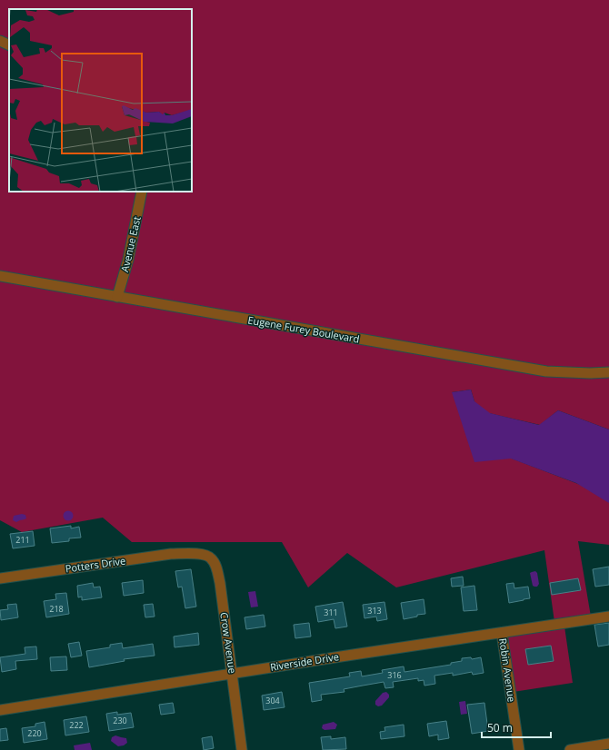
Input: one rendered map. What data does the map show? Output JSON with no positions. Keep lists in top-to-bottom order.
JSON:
{
  "streets": {
    "street": [
      "Avenue East",
      "Eugene Furey Boulevard",
      "Potters Drive",
      "Crow Avenue",
      "Riverside Drive",
      "Robin Avenue"
    ]
  },
  "crossings": [
    ["Avenue East", "Eugene Furey Boulevard"],
    ["Potters Drive", "Crow Avenue"],
    ["Crow Avenue", "Riverside Drive"],
    ["Riverside Drive", "Robin Avenue"]
  ],
  "house_numbers": [
    "211",
    "218",
    "313",
    "311",
    "316",
    "304",
    "230",
    "222",
    "220"
  ],
  "scale_bar": "50 m"
}
